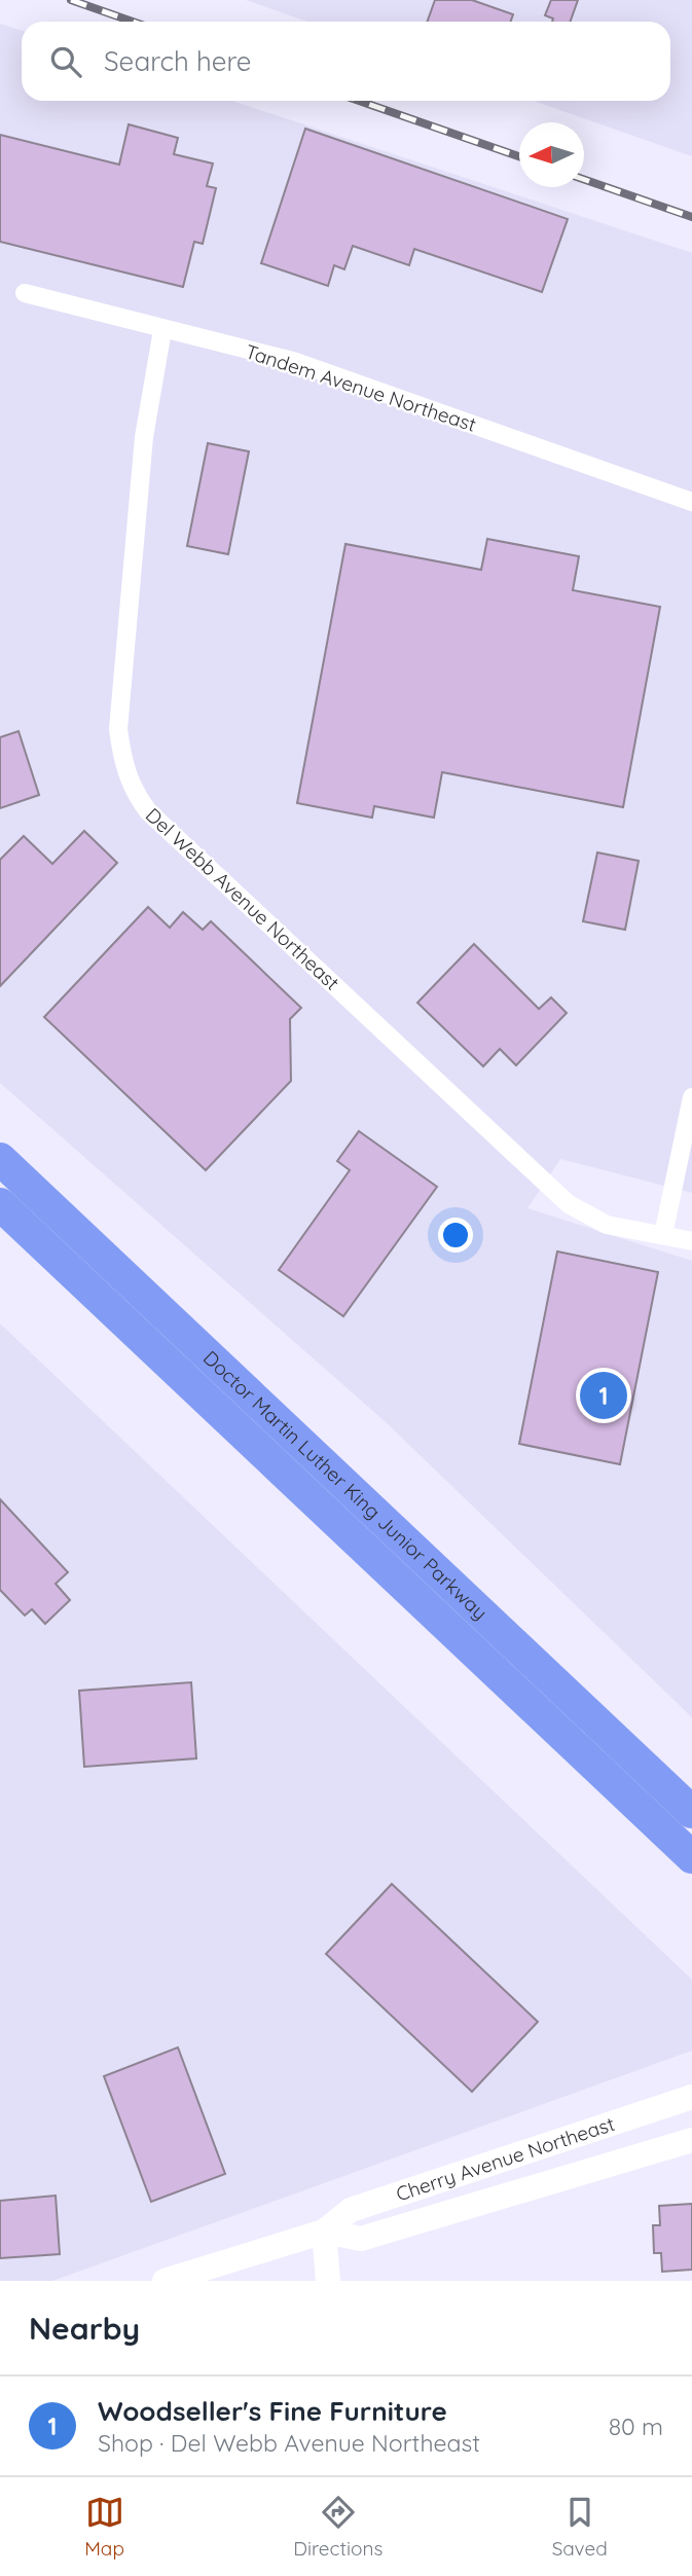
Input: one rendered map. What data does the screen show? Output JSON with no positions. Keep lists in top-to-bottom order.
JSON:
{
  "streets": {
    "highway": ["Doctor Martin Luther King Junior Parkway"],
    "main road": ["Cherry Avenue Northeast"],
    "street": ["Tandem Avenue Northeast", "Del Webb Avenue Northeast"]
  },
  "crossings": [
    ["Tandem Avenue Northeast", "Del Webb Avenue Northeast"]
  ],
  "north": "left",
  "page": {
    "search": "Search here",
    "pins": "1",
    "heading": "Nearby",
    "list": [
      {
        "mark": "1",
        "name": "Woodseller's Fine Furniture",
        "note": "Shop · Del Webb Avenue Northeast",
        "value": "80 m"
      }
    ],
    "nav": ["Map", "Directions", "Saved"]
  }
}
